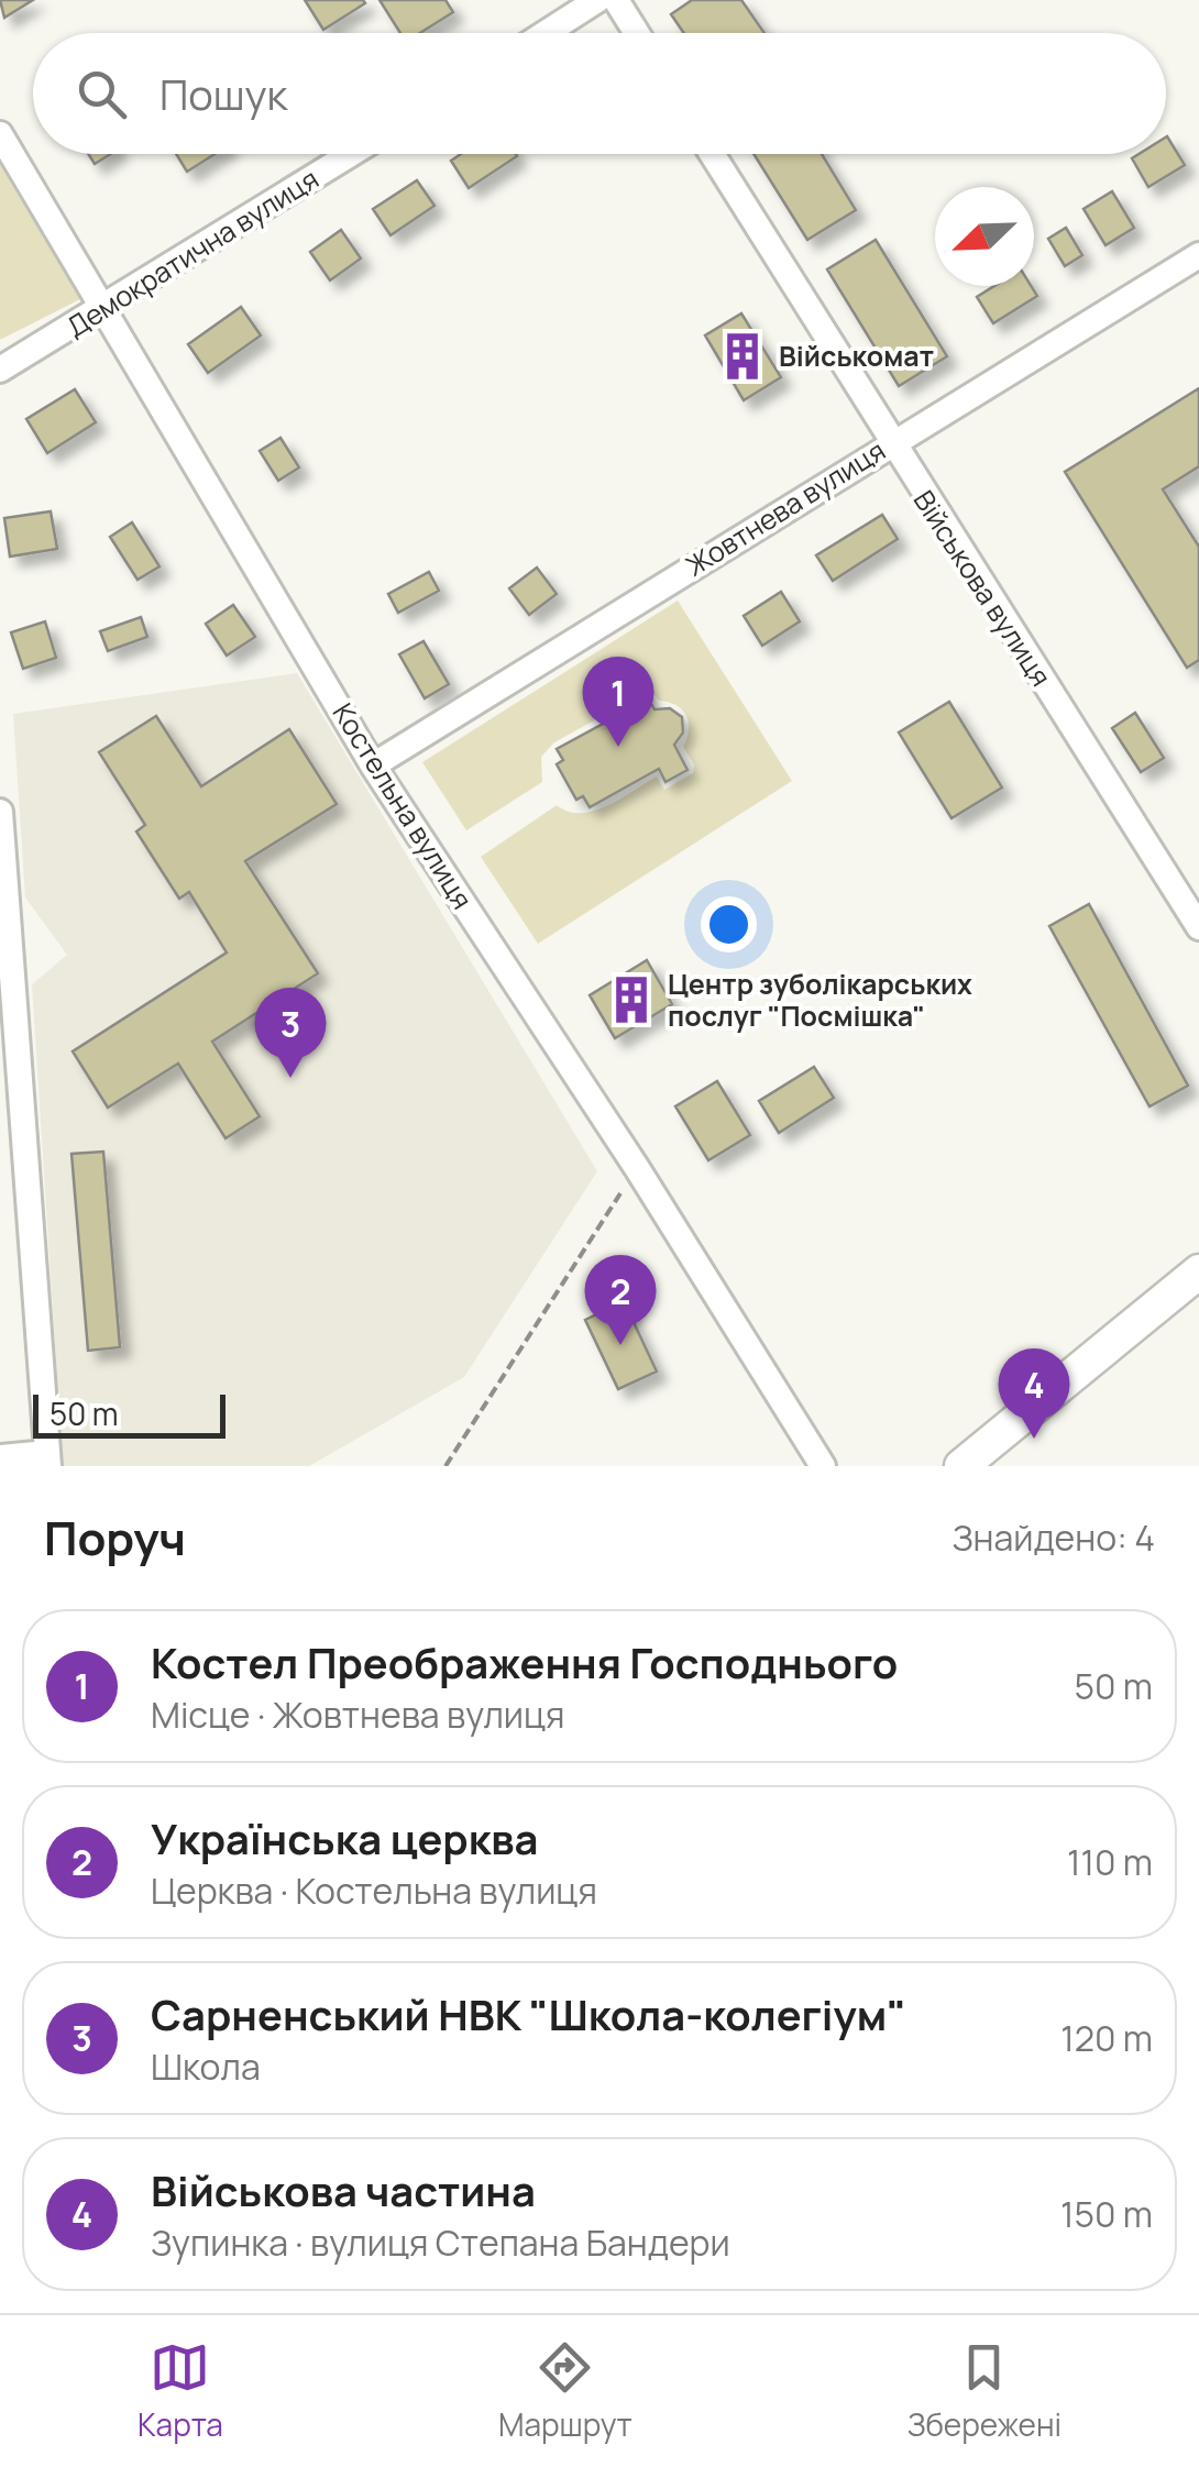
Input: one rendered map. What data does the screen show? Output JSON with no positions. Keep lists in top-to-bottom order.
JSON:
{
  "streets": {
    "street": [
      "Демократична вулиця",
      "Жовтнева вулиця",
      "Військова вулиця",
      "Костельна вулиця"
    ]
  },
  "crossings": [
    ["Демократична вулиця", "Костельна вулиця"],
    ["Жовтнева вулиця", "Військова вулиця"],
    ["Жовтнева вулиця", "Костельна вулиця"]
  ],
  "places": {
    "building": ["Військомат", "Центр зуболікарських послуг \"Посмішка\""]
  },
  "scale_bar": "50 m",
  "north": "bottom left",
  "page": {
    "search": "Пошук",
    "pins": [
      "1",
      "3",
      "2",
      "4"
    ],
    "scale": "50 m",
    "heading": ["Поруч", "Знайдено: 4"],
    "list": [
      {
        "mark": "1",
        "name": "Костел Преображення Господнього",
        "note": "Місце · Жовтнева вулиця",
        "value": "50 m"
      },
      {
        "mark": "2",
        "name": "Українська церква",
        "note": "Церква · Костельна вулиця",
        "value": "110 m"
      },
      {
        "mark": "3",
        "name": "Сарненський НВК \"Школа-колегіум\"",
        "note": "Школа",
        "value": "120 m"
      },
      {
        "mark": "4",
        "name": "Військова частина",
        "note": "Зупинка · вулиця Степана Бандери",
        "value": "150 m"
      }
    ],
    "nav": ["Карта", "Маршрут", "Збережені"]
  }
}
